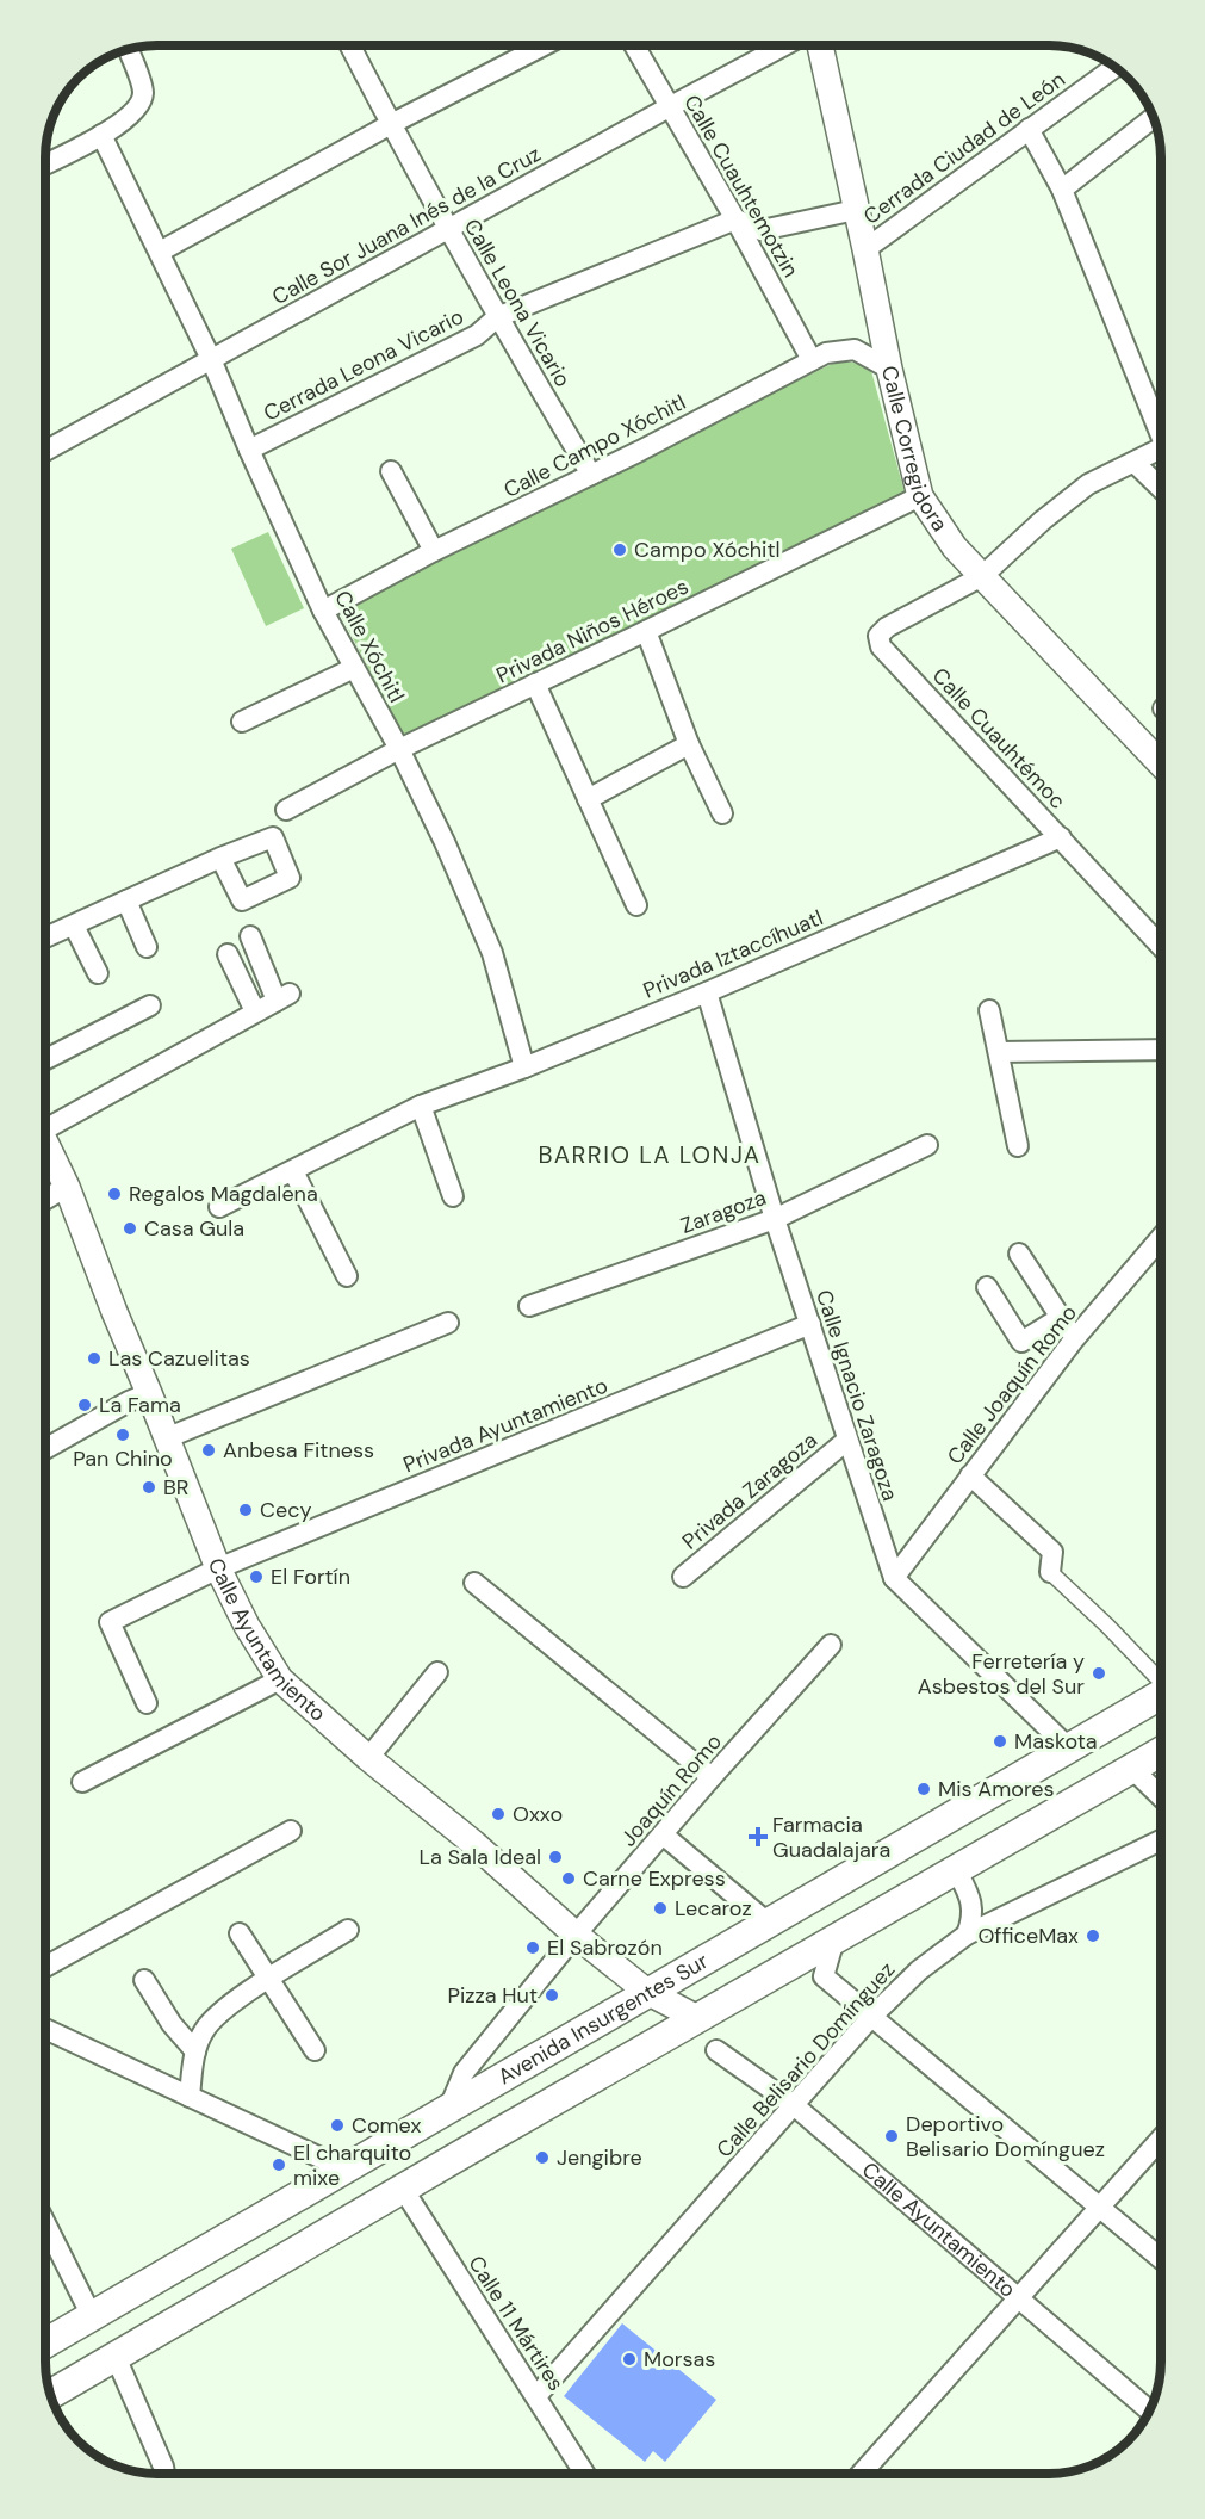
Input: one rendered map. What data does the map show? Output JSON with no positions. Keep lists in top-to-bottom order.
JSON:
{
  "streets": {
    "main road": ["Avenida Insurgentes Sur"],
    "street": [
      "Cerrada Ciudad de León",
      "Calle Cuauhtemotzin",
      "Calle Sor Juana Inés de la Cruz",
      "Calle Leona Vicario",
      "Cerrada Leona Vicario",
      "Calle Campo Xóchitl",
      "Calle Corregidora",
      "Privada Niños Héroes",
      "Calle Xóchitl",
      "Calle Cuauhtémoc",
      "Privada Iztaccíhuatl",
      "Zaragoza",
      "Calle Joaquín Romo",
      "Calle Ignacio Zaragoza",
      "Privada Ayuntamiento",
      "Privada Zaragoza",
      "Calle Ayuntamiento",
      "Joaquín Romo",
      "Calle Belisario Domínguez",
      "Calle 11 Mártires"
    ]
  },
  "crossings": [
    ["Cerrada Ciudad de León", "Calle Corregidora"],
    ["Calle Cuauhtemotzin", "Calle Sor Juana Inés de la Cruz"],
    ["Calle Cuauhtemotzin", "Cerrada Leona Vicario"],
    ["Calle Cuauhtemotzin", "Calle Campo Xóchitl"],
    ["Calle Sor Juana Inés de la Cruz", "Calle Leona Vicario"],
    ["Calle Sor Juana Inés de la Cruz", "Calle Xóchitl"],
    ["Calle Leona Vicario", "Cerrada Leona Vicario"],
    ["Calle Leona Vicario", "Calle Campo Xóchitl"],
    ["Cerrada Leona Vicario", "Calle Xóchitl"],
    ["Calle Campo Xóchitl", "Calle Corregidora"],
    ["Calle Campo Xóchitl", "Calle Xóchitl"],
    ["Calle Corregidora", "Privada Niños Héroes"],
    ["Calle Corregidora", "Calle Cuauhtémoc"],
    ["Privada Niños Héroes", "Calle Xóchitl"],
    ["Calle Xóchitl", "Privada Iztaccíhuatl"],
    ["Calle Cuauhtémoc", "Privada Iztaccíhuatl"],
    ["Privada Iztaccíhuatl", "Calle Ignacio Zaragoza"],
    ["Zaragoza", "Calle Ignacio Zaragoza"],
    ["Calle Joaquín Romo", "Calle Ignacio Zaragoza"],
    ["Calle Ignacio Zaragoza", "Privada Ayuntamiento"],
    ["Calle Ignacio Zaragoza", "Privada Zaragoza"],
    ["Calle Ignacio Zaragoza", "Avenida Insurgentes Sur"],
    ["Privada Ayuntamiento", "Calle Ayuntamiento"],
    ["Calle Ayuntamiento", "Joaquín Romo"],
    ["Calle Ayuntamiento", "Avenida Insurgentes Sur"],
    ["Calle Ayuntamiento", "Calle Belisario Domínguez"],
    ["Joaquín Romo", "Avenida Insurgentes Sur"],
    ["Calle Belisario Domínguez", "Calle 11 Mártires"]
  ],
  "districts": ["BARRIO LA LONJA"],
  "places": {
    "other": [
      "Campo Xóchitl",
      "Regalos Magdalena",
      "Casa Gula",
      "Las Cazuelitas",
      "La Fama",
      "Pan Chino",
      "Anbesa Fitness",
      "BR",
      "Cecy",
      "El Fortín",
      "Ferretería y Asbestos del Sur",
      "Maskota",
      "Mis Amores",
      "Oxxo",
      "La Sala Ideal",
      "Carne Express",
      "Lecaroz",
      "OfficeMax",
      "El Sabrozón",
      "Pizza Hut",
      "Comex",
      "Deportivo Belisario Domínguez",
      "Jengibre",
      "El charquito mixe",
      "Morsas"
    ],
    "health": ["Farmacia Guadalajara"]
  }
}
